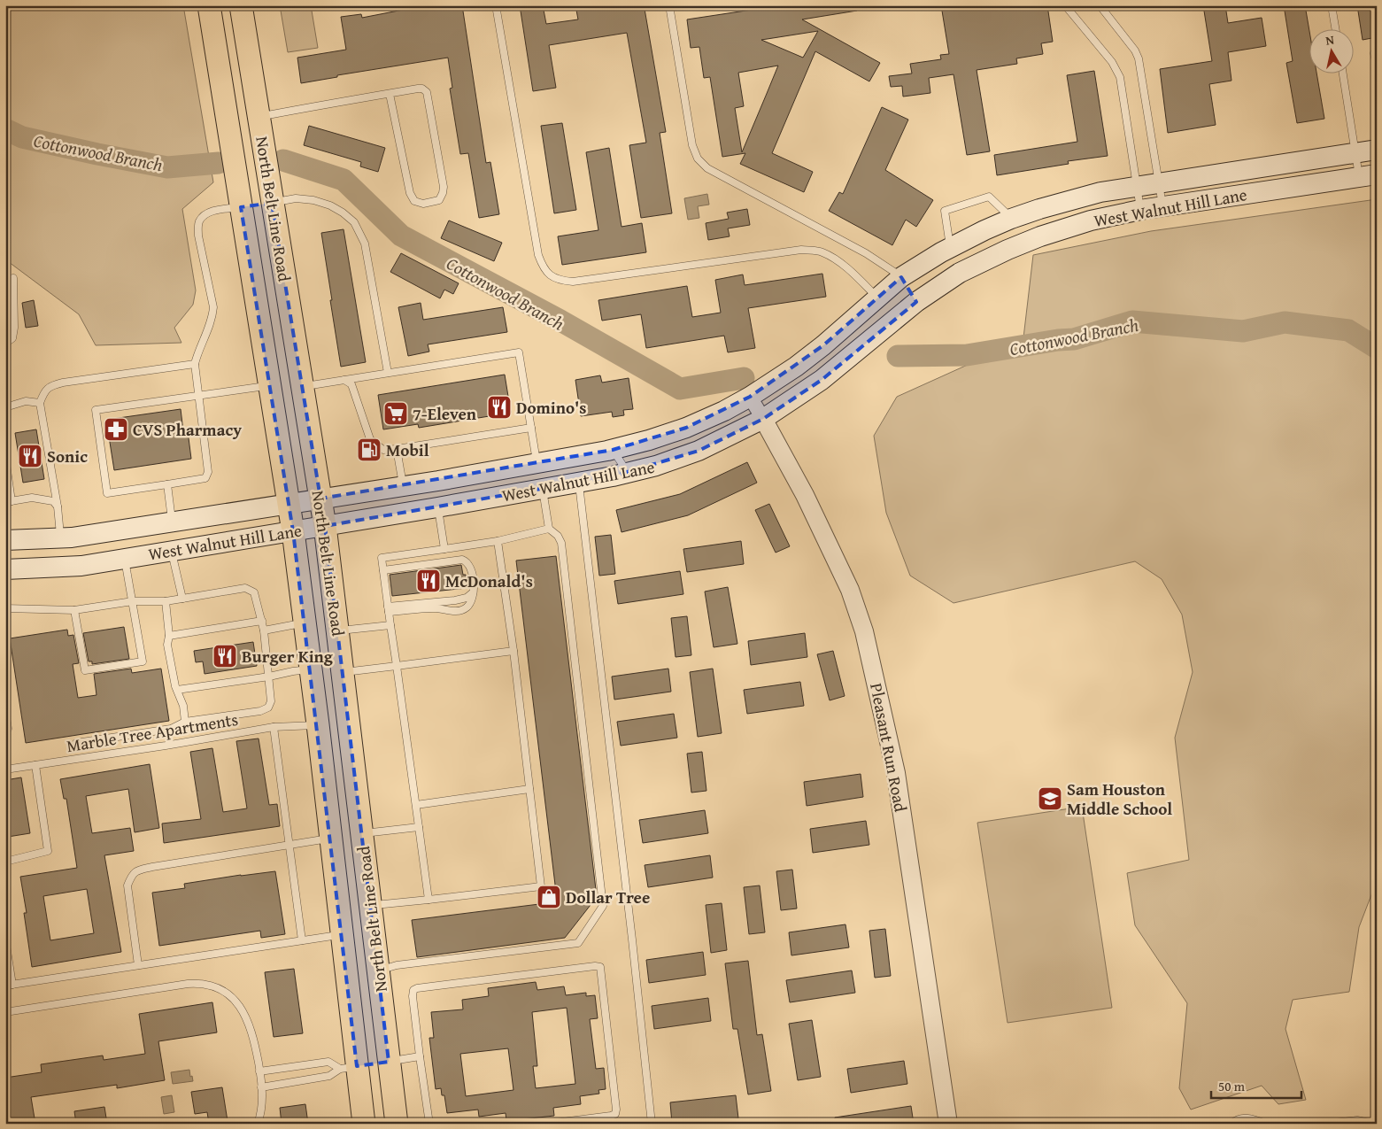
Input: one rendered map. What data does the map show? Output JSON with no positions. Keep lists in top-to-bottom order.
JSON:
{
  "streets": {
    "main road": ["West Walnut Hill Lane", "North Belt Line Road"],
    "street": ["Pleasant Run Road"],
    "lane": ["Marble Tree Apartments"]
  },
  "crossings": [
    ["West Walnut Hill Lane", "North Belt Line Road"],
    ["West Walnut Hill Lane", "Pleasant Run Road"],
    ["North Belt Line Road", "Marble Tree Apartments"]
  ],
  "water": ["Cottonwood Branch"],
  "places": {
    "restaurant": [
      "Domino's",
      "Sonic",
      "McDonald's",
      "Burger King"
    ],
    "supermarket": ["7-Eleven"],
    "pharmacy": ["CVS Pharmacy"],
    "fuel station": ["Mobil"],
    "school or university": ["Sam Houston Middle School"],
    "shop": ["Dollar Tree"]
  },
  "scale_bar": "50 m",
  "north": "top"
}
